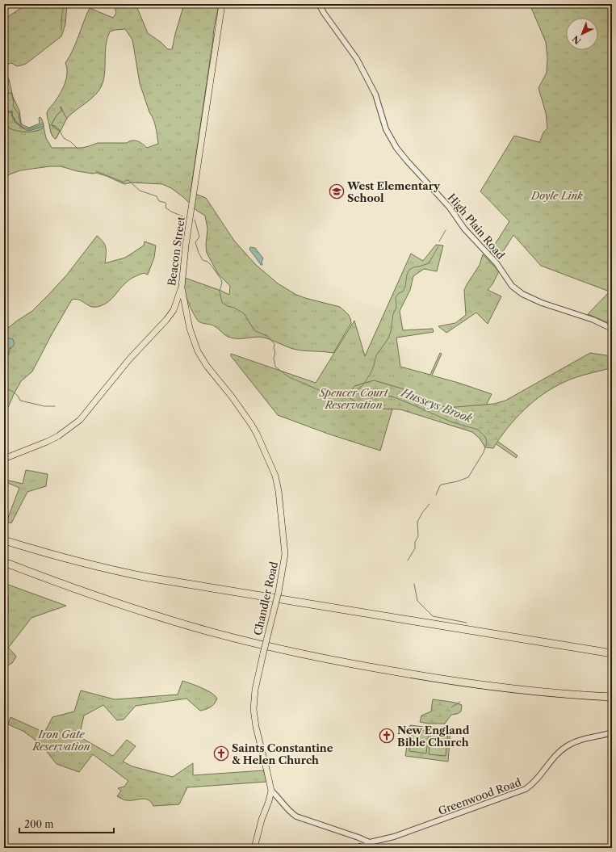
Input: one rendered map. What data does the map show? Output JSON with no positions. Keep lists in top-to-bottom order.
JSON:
{
  "streets": {
    "main road": ["Beacon Street", "Chandler Road"],
    "street": ["High Plain Road", "Greenwood Road"]
  },
  "crossings": [
    ["Beacon Street", "Chandler Road"]
  ],
  "water": ["Husseys Brook"],
  "parks": ["Doyle Link", "Spencer Court Reservation", "Iron Gate Reservation"],
  "places": {
    "school or university": ["West Elementary School"],
    "church": ["New England Bible Church", "Saints Constantine & Helen Church"]
  },
  "scale_bar": "200 m",
  "north": "bottom left"
}
